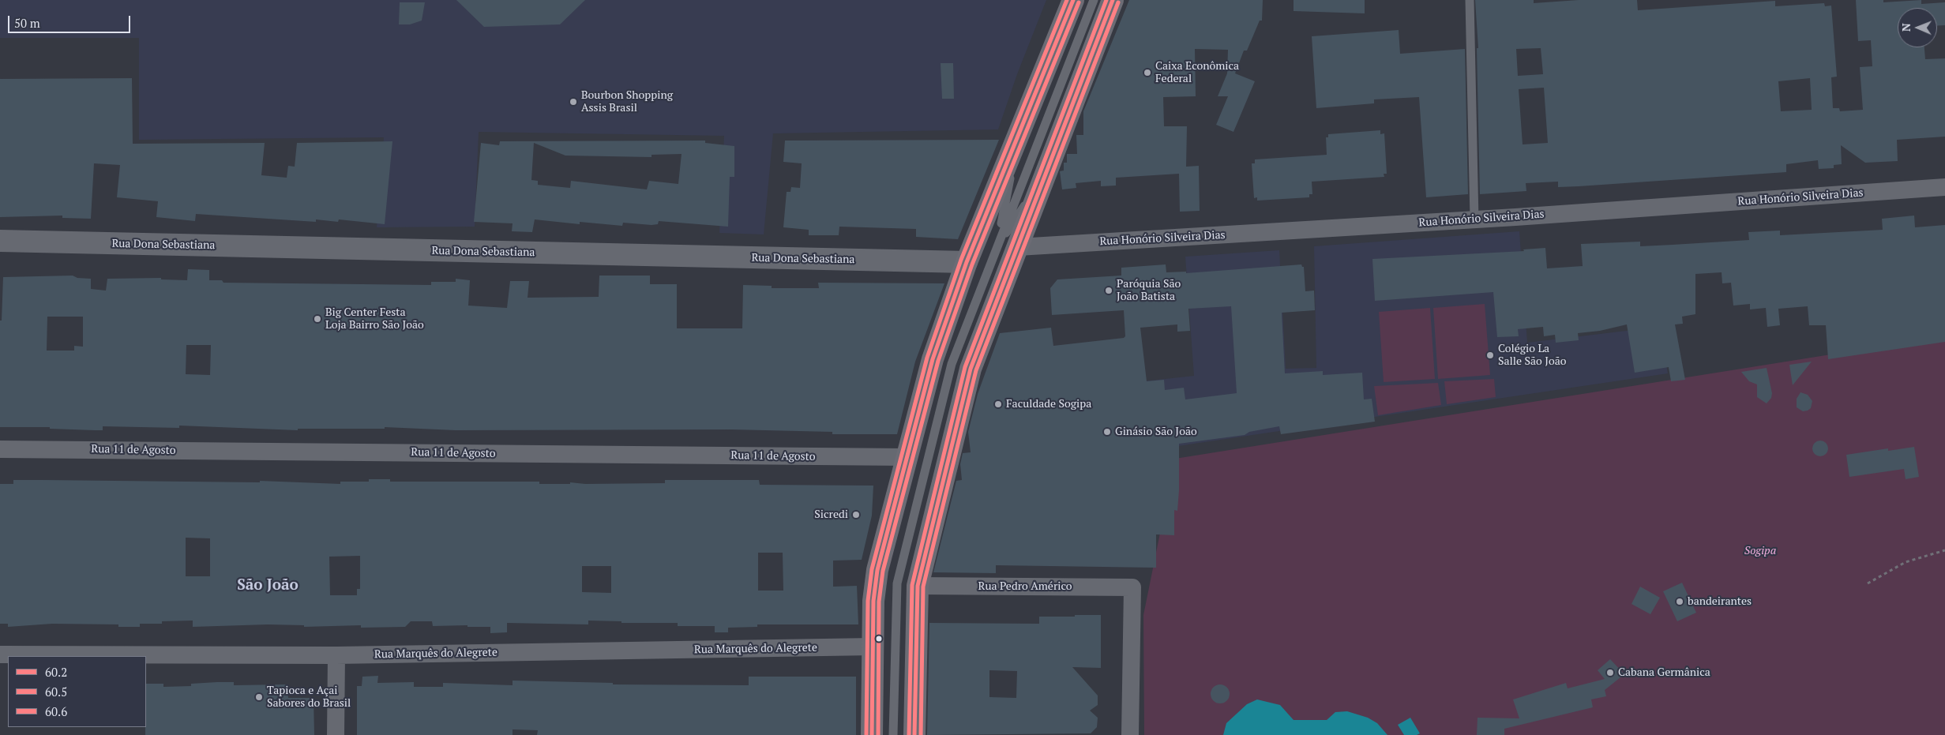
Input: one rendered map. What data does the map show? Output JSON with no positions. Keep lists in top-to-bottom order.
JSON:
{
  "streets": {
    "street": [
      "Rua Honório Silveira Dias",
      "Rua Dona Sebastiana",
      "Rua 11 de Agosto",
      "Rua Pedro Américo",
      "Rua Marquês do Alegrete"
    ]
  },
  "districts": ["São João"],
  "parks": ["Sogipa"],
  "places": [
    "Caixa Econômica Federal",
    "Bourbon Shopping Assis Brasil",
    "Paróquia São João Batista",
    "Big Center Festa Loja Bairro São João",
    "Colégio La Salle São João",
    "Faculdade Sogipa",
    "Ginásio São João",
    "Sicredi",
    "bandeirantes",
    "Cabana Germânica",
    "Tapioca e Açai Sabores do Brasil"
  ],
  "lines": ["transit line 60.2", "transit line 60.6", "transit line 60.5"],
  "legend": ["60.2", "60.5", "60.6"],
  "scale_bar": "50 m",
  "north": "left"
}
